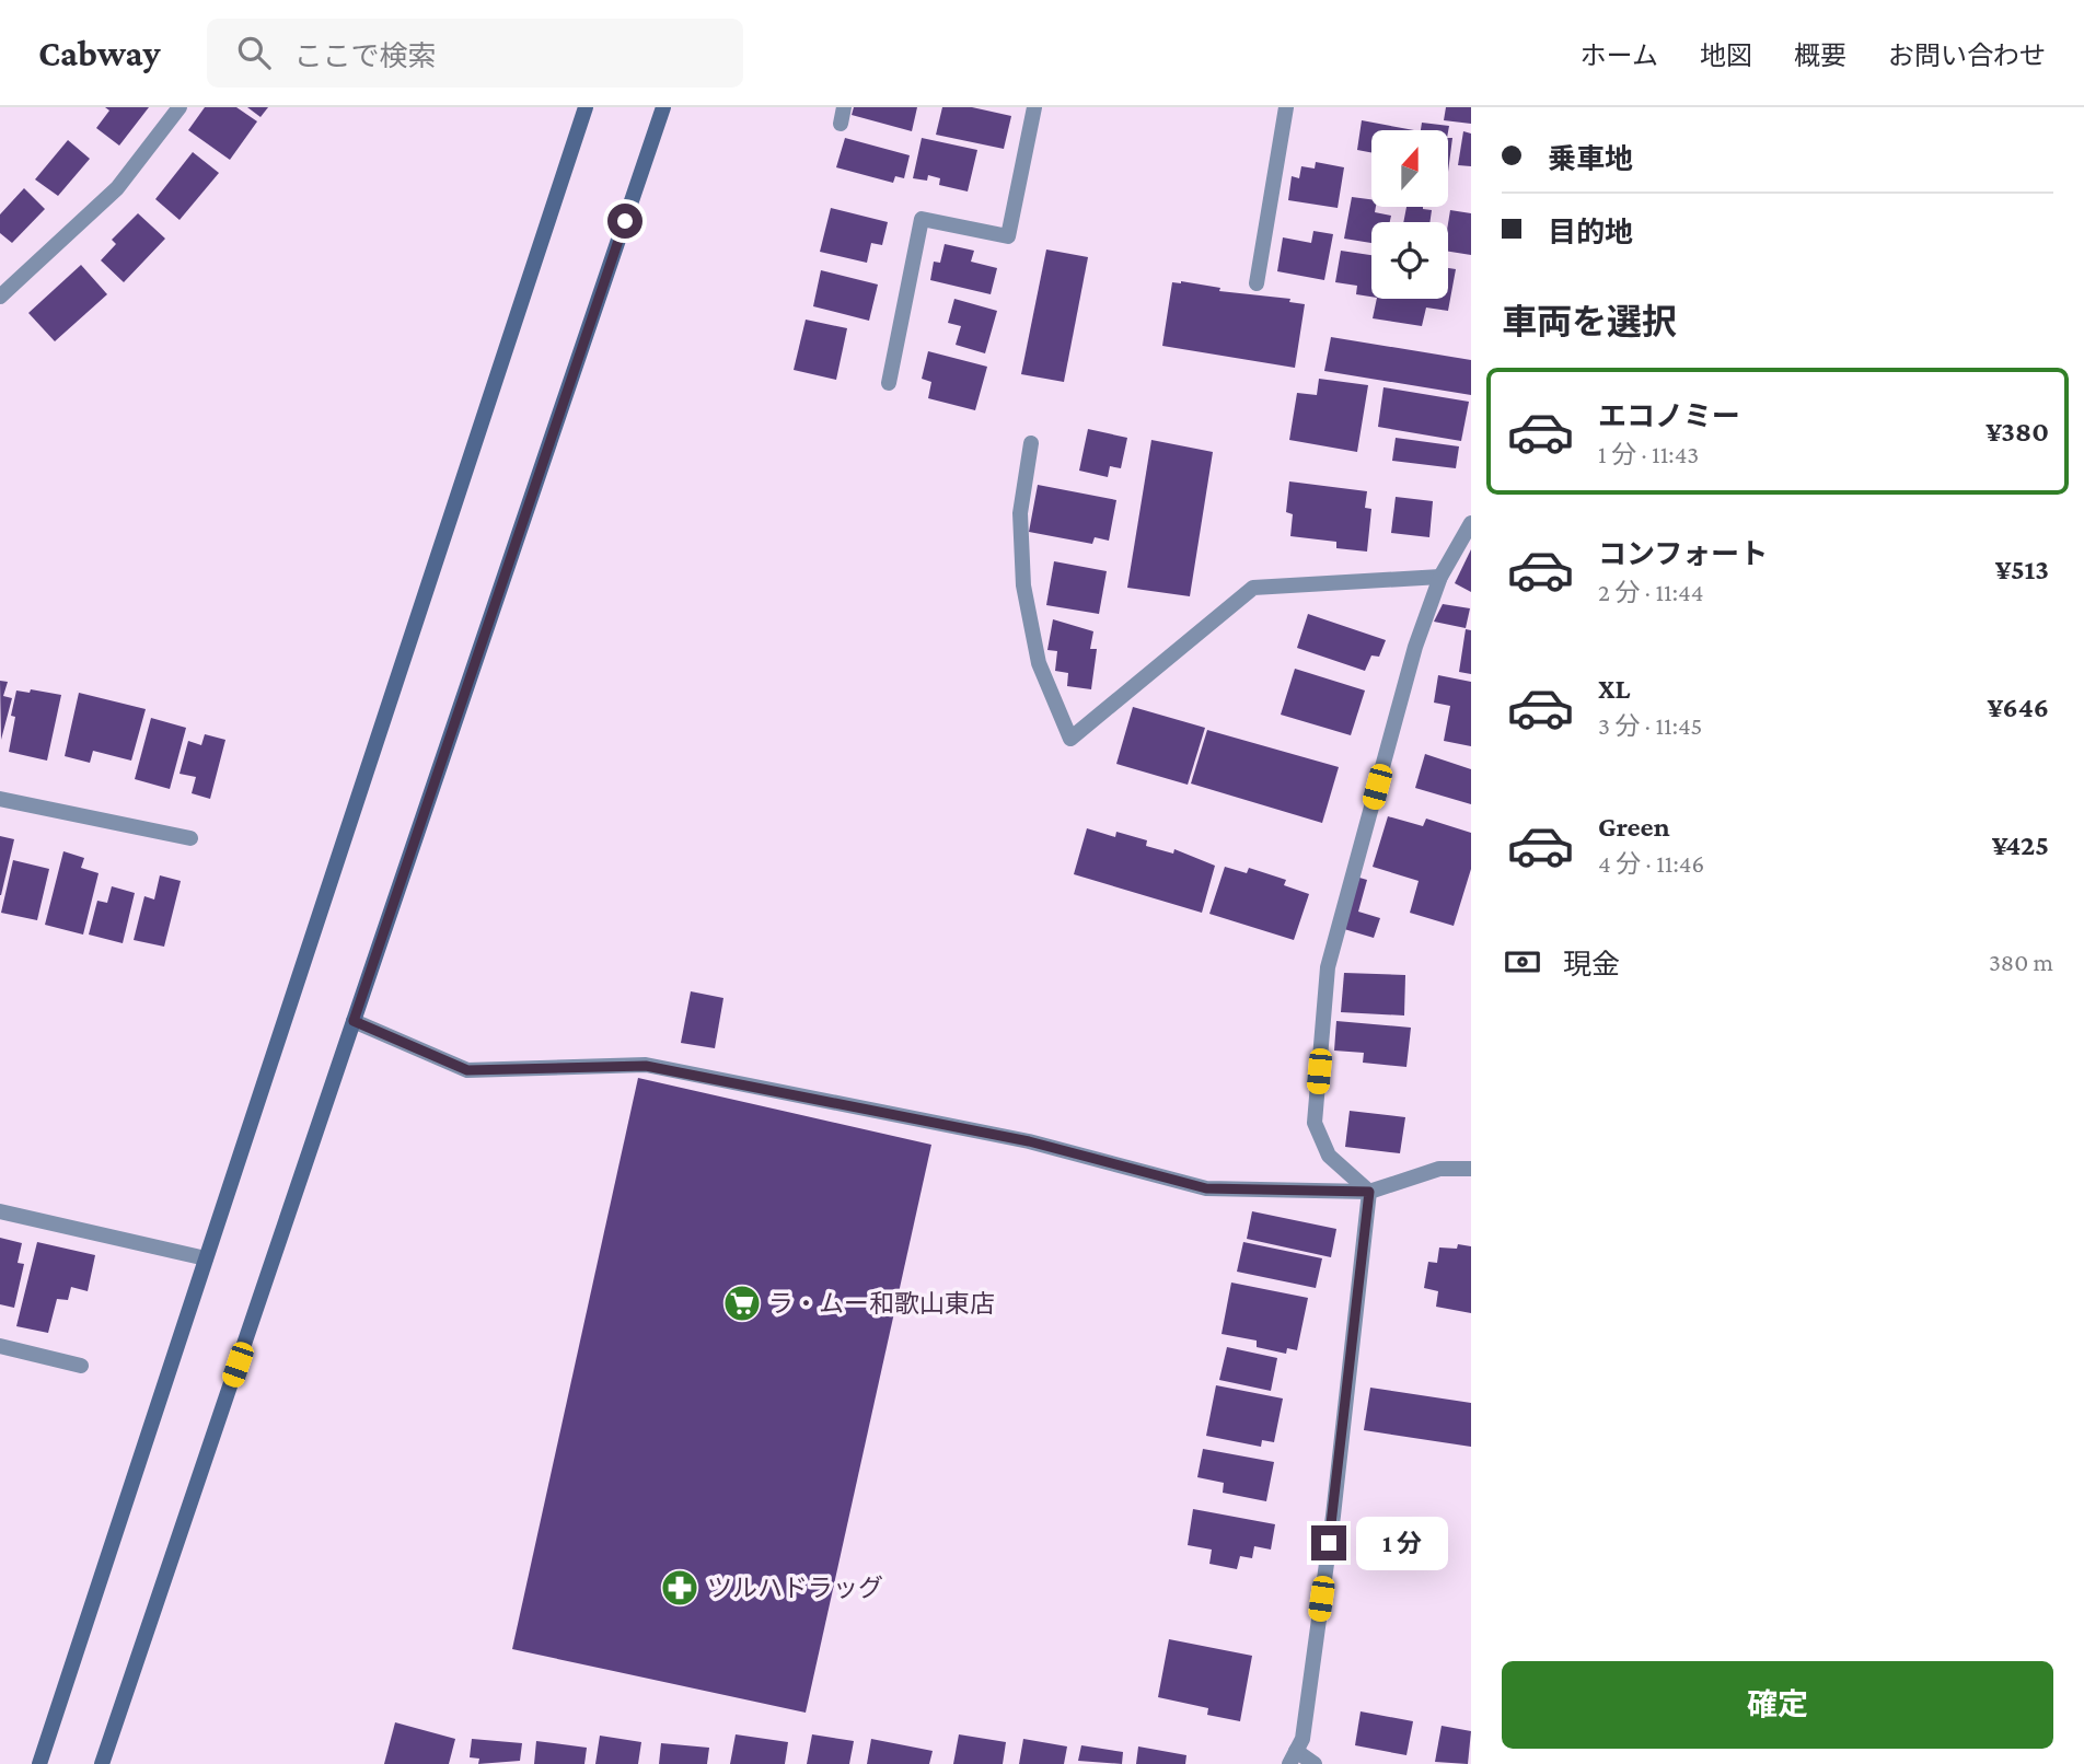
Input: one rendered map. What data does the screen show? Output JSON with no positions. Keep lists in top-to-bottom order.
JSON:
{
  "places": {
    "supermarket": ["ラ・ムー和歌山東店"],
    "pharmacy": ["ツルハドラッグ"]
  },
  "north": "top",
  "page": {
    "header": "Cabway",
    "search": "ここで検索",
    "nav": [
      "ホーム",
      "地図",
      "概要",
      "お問い合わせ"
    ],
    "banner": ["乗車地", "目的地"],
    "heading": "車両を選択",
    "list": [
      {
        "name": "エコノミー",
        "note": "1 分 · 11:43",
        "value": "¥380"
      },
      {
        "name": "コンフォート",
        "note": "2 分 · 11:44",
        "value": "¥513"
      },
      {
        "name": "XL",
        "note": "3 分 · 11:45",
        "value": "¥646"
      },
      {
        "name": "Green",
        "note": "4 分 · 11:46",
        "value": "¥425"
      }
    ],
    "pay": ["現金", "380 m"],
    "bubble": "1 分",
    "buttons": "確定"
  }
}
